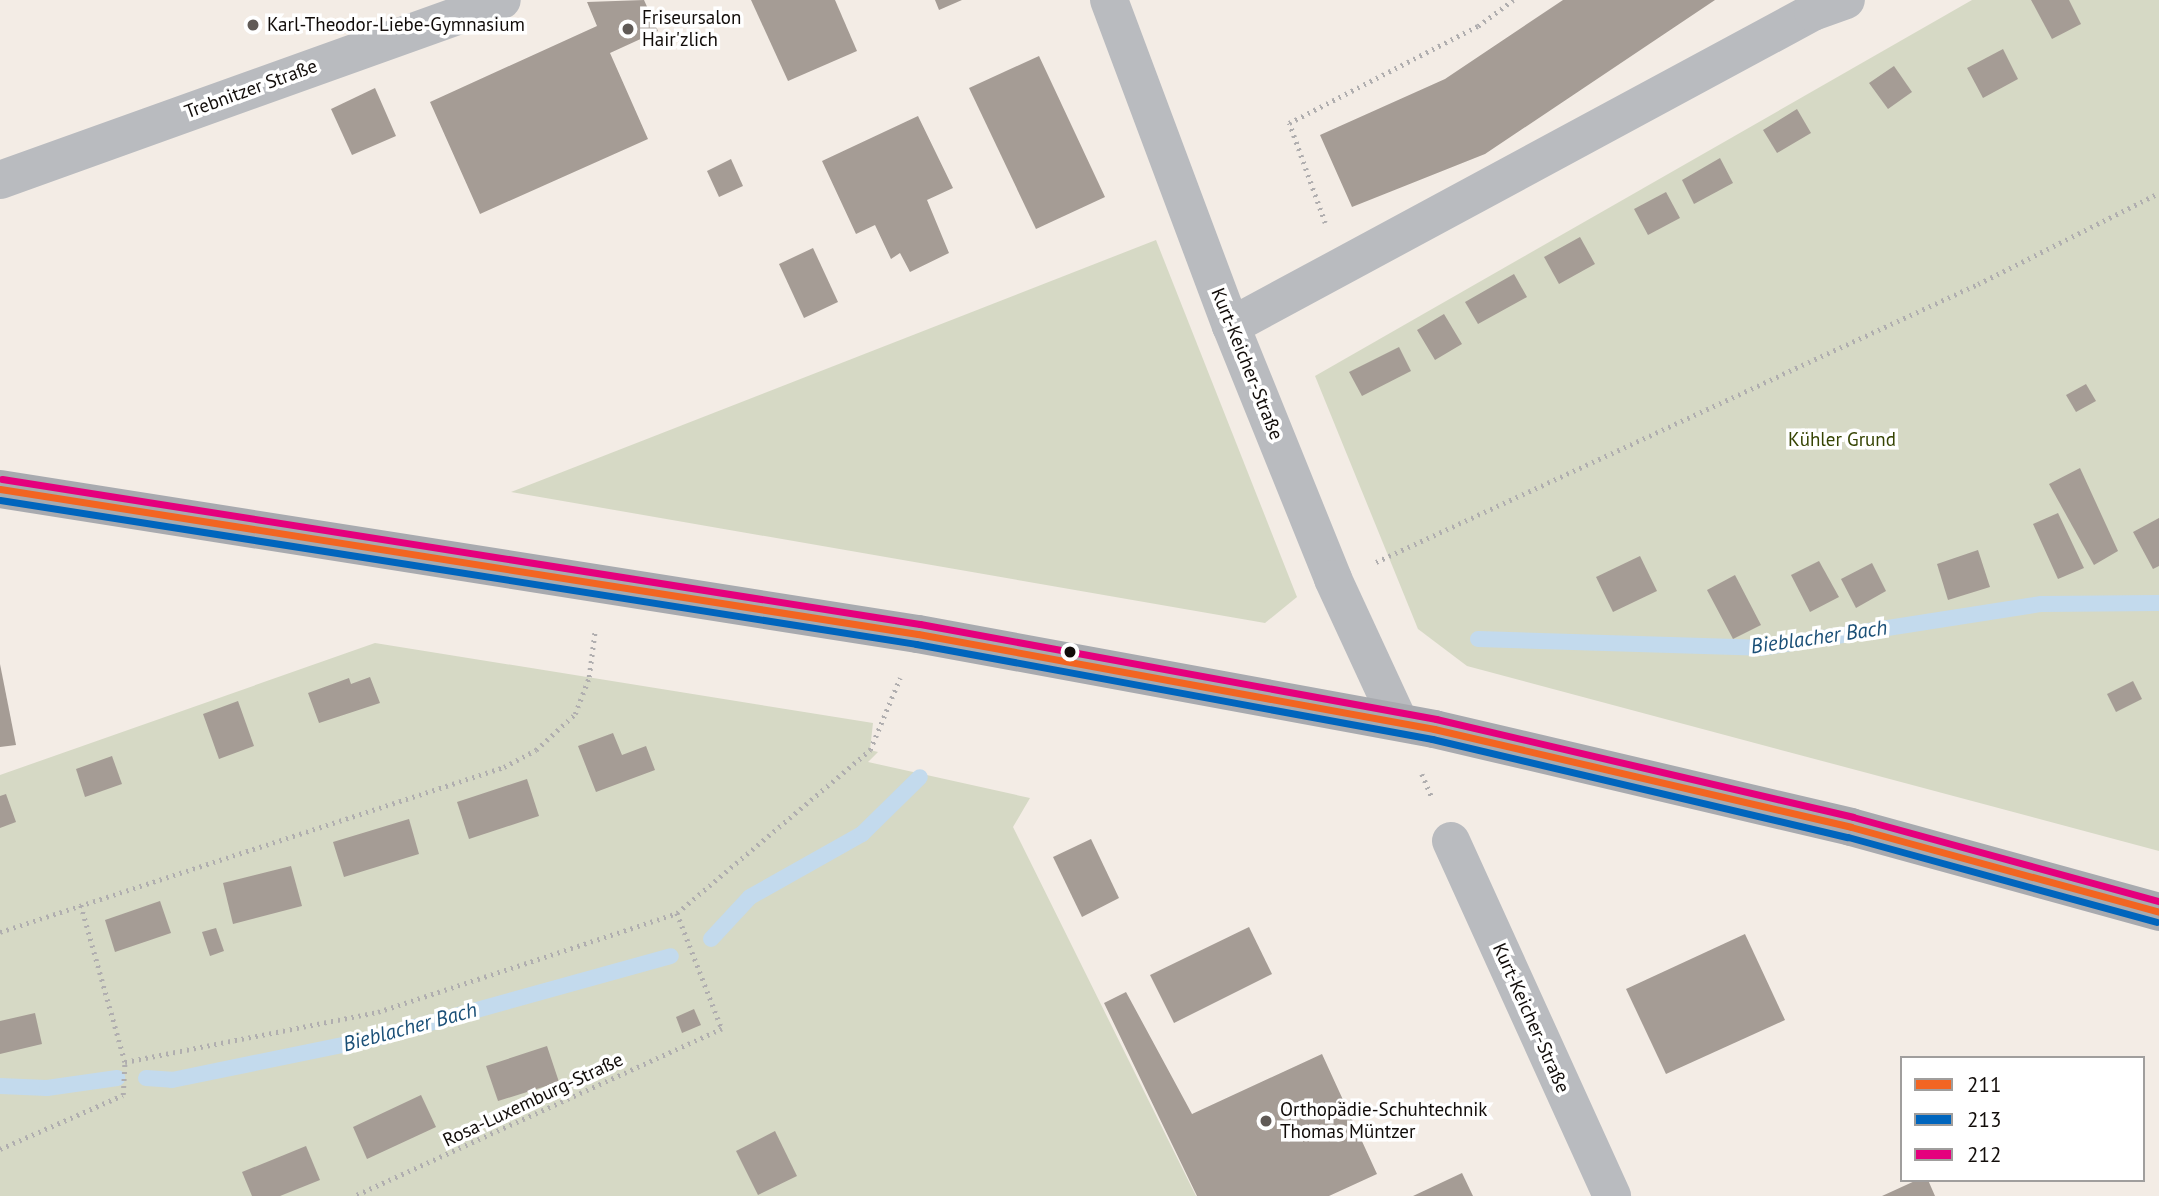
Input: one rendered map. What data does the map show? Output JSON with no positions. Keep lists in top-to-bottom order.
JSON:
{
  "streets": {
    "street": ["Trebnitzer Straße", "Kurt-Keicher-Straße"],
    "path": ["Rosa-Luxemburg-Straße"]
  },
  "water": ["Bieblacher Bach"],
  "parks": ["Kühler Grund"],
  "places": ["Karl-Theodor-Liebe-Gymnasium", "Friseursalon Hair'zlich", "Orthopädie-Schuhtechnik Thomas Müntzer"],
  "lines": ["transit line 212", "transit line 211", "transit line 213"],
  "legend": ["211", "213", "212"]
}
